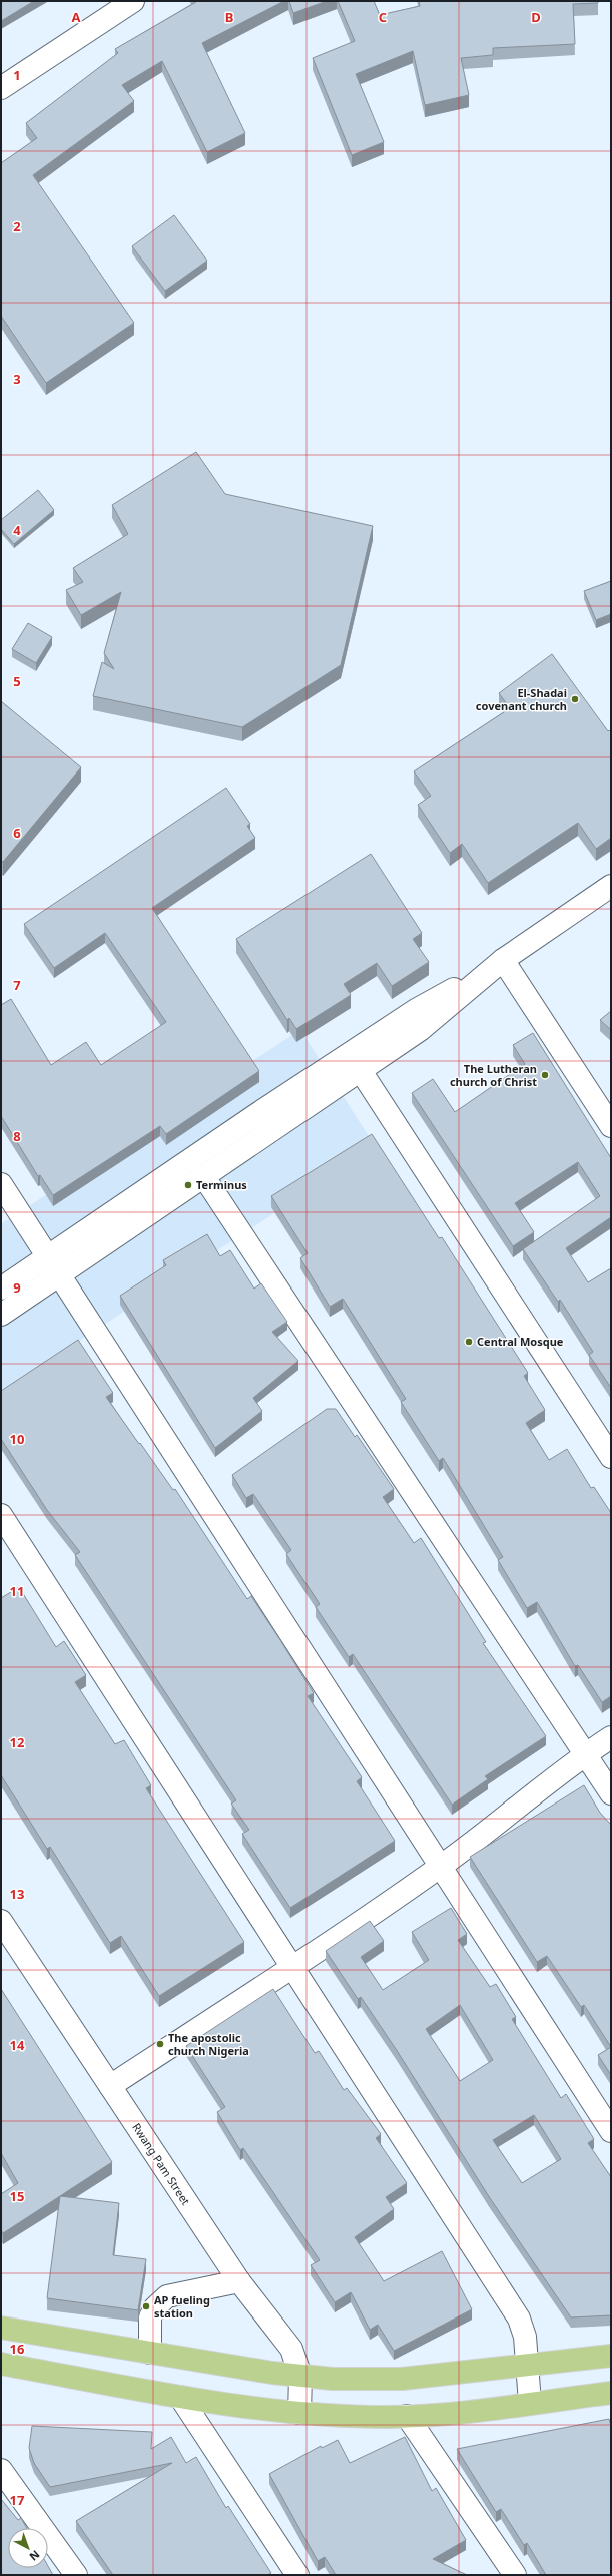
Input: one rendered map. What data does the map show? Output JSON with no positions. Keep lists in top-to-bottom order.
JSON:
{
  "streets": {
    "street": ["Rwang Pam Street"]
  },
  "places": [
    "El-Shadai covenant church",
    "The Lutheran church of Christ",
    "Terminus",
    "Central Mosque",
    "The apostolic church Nigeria",
    "AP fueling station"
  ],
  "north": "bottom right",
  "grid": {
    "columns": [
      "A",
      "B",
      "C",
      "D"
    ],
    "rows": [
      "1",
      "2",
      "3",
      "4",
      "5",
      "6",
      "7",
      "8",
      "9",
      "10",
      "11",
      "12",
      "13",
      "14",
      "15",
      "16",
      "17"
    ]
  }
}
